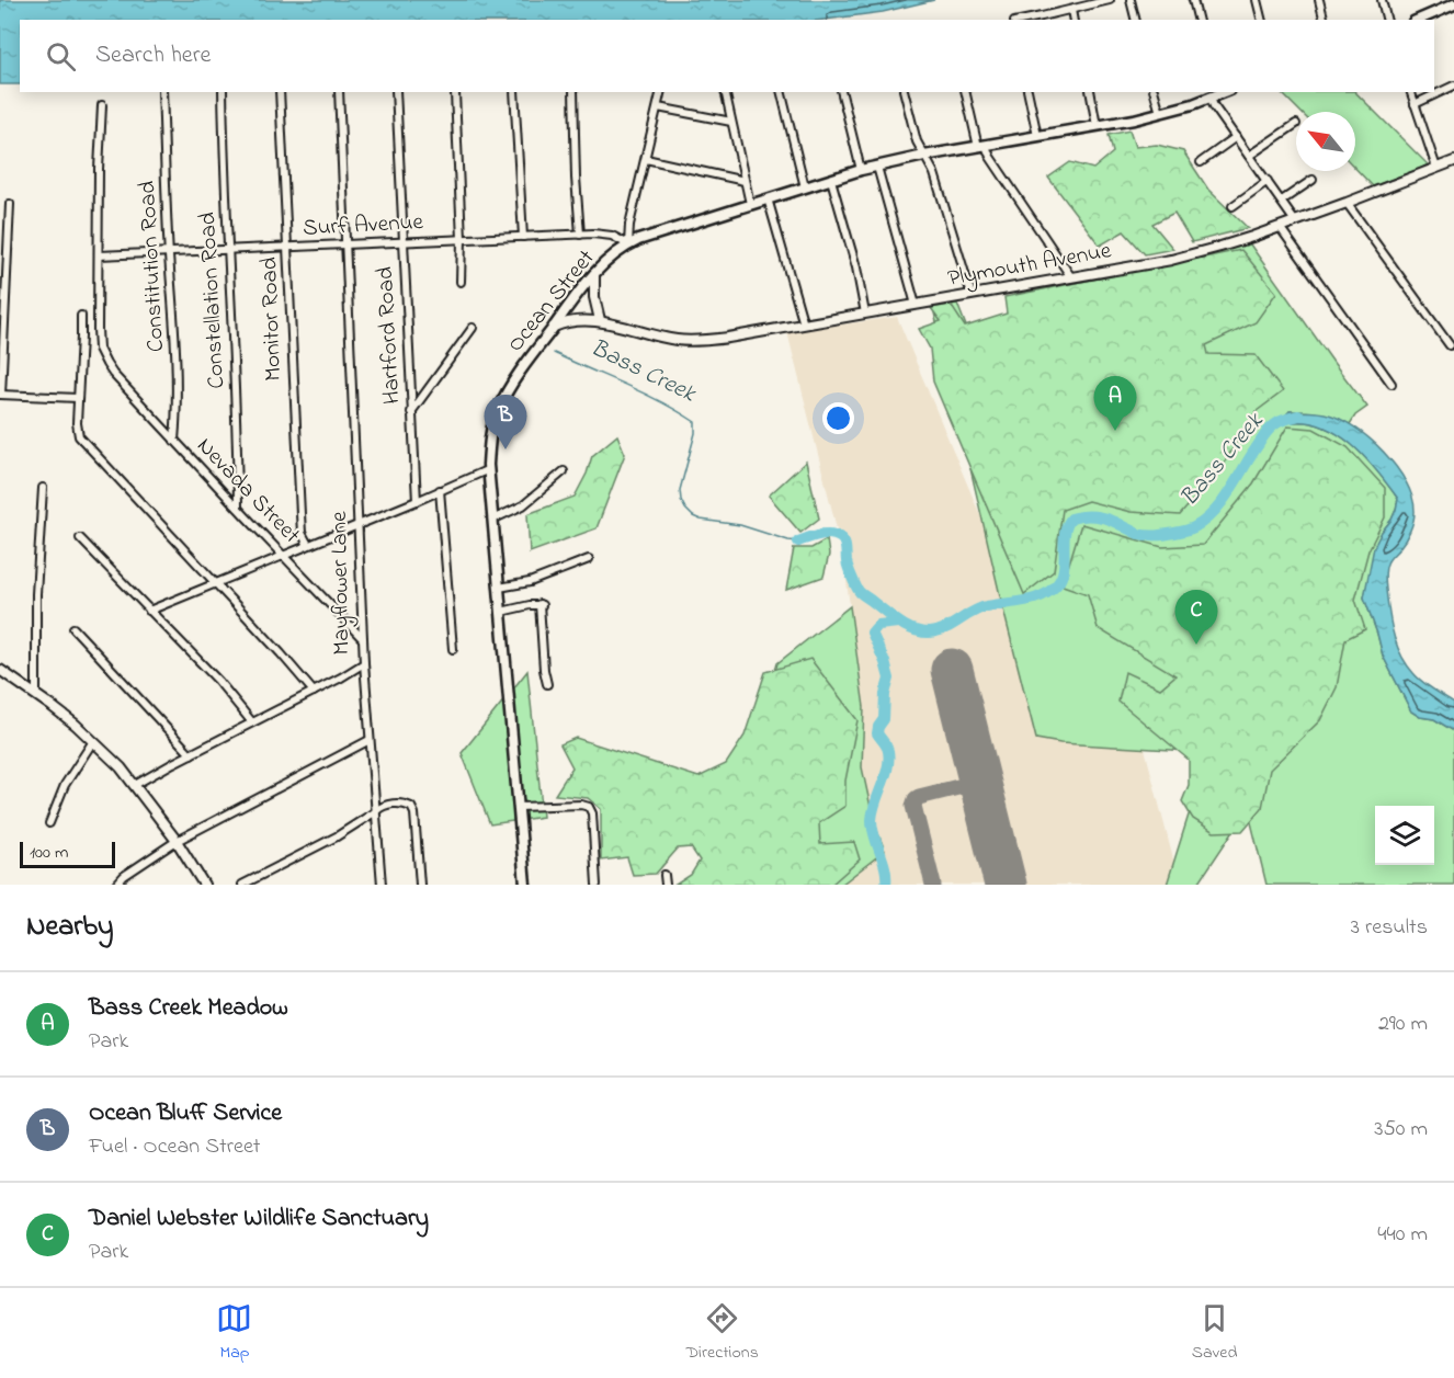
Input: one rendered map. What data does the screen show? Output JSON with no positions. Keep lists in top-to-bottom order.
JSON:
{
  "streets": {
    "main road": ["Ocean Street"],
    "street": [
      "Surf Avenue",
      "Plymouth Avenue",
      "Constitution Road",
      "Constellation Road",
      "Monitor Road",
      "Hartford Road",
      "Nevada Street",
      "Mayflower Lane"
    ]
  },
  "crossings": [
    ["Surf Avenue", "Constitution Road"],
    ["Surf Avenue", "Constellation Road"],
    ["Surf Avenue", "Ocean Street"],
    ["Surf Avenue", "Monitor Road"],
    ["Surf Avenue", "Hartford Road"],
    ["Surf Avenue", "Nevada Street"],
    ["Surf Avenue", "Mayflower Lane"],
    ["Plymouth Avenue", "Ocean Street"],
    ["Constitution Road", "Nevada Street"],
    ["Constellation Road", "Nevada Street"],
    ["Nevada Street", "Mayflower Lane"]
  ],
  "water": ["Bass Creek"],
  "scale_bar": "100 m",
  "north": "top left",
  "page": {
    "search": "Search here",
    "pins": ["A", "B", "C"],
    "scale": "100 m",
    "heading": ["Nearby", "3 results"],
    "list": [
      {
        "mark": "A",
        "name": "Bass Creek Meadow",
        "note": "Park",
        "value": "290 m"
      },
      {
        "mark": "B",
        "name": "Ocean Bluff Service",
        "note": "Fuel · Ocean Street",
        "value": "350 m"
      },
      {
        "mark": "C",
        "name": "Daniel Webster Wildlife Sanctuary",
        "note": "Park",
        "value": "440 m"
      }
    ],
    "nav": ["Map", "Directions", "Saved"]
  }
}
